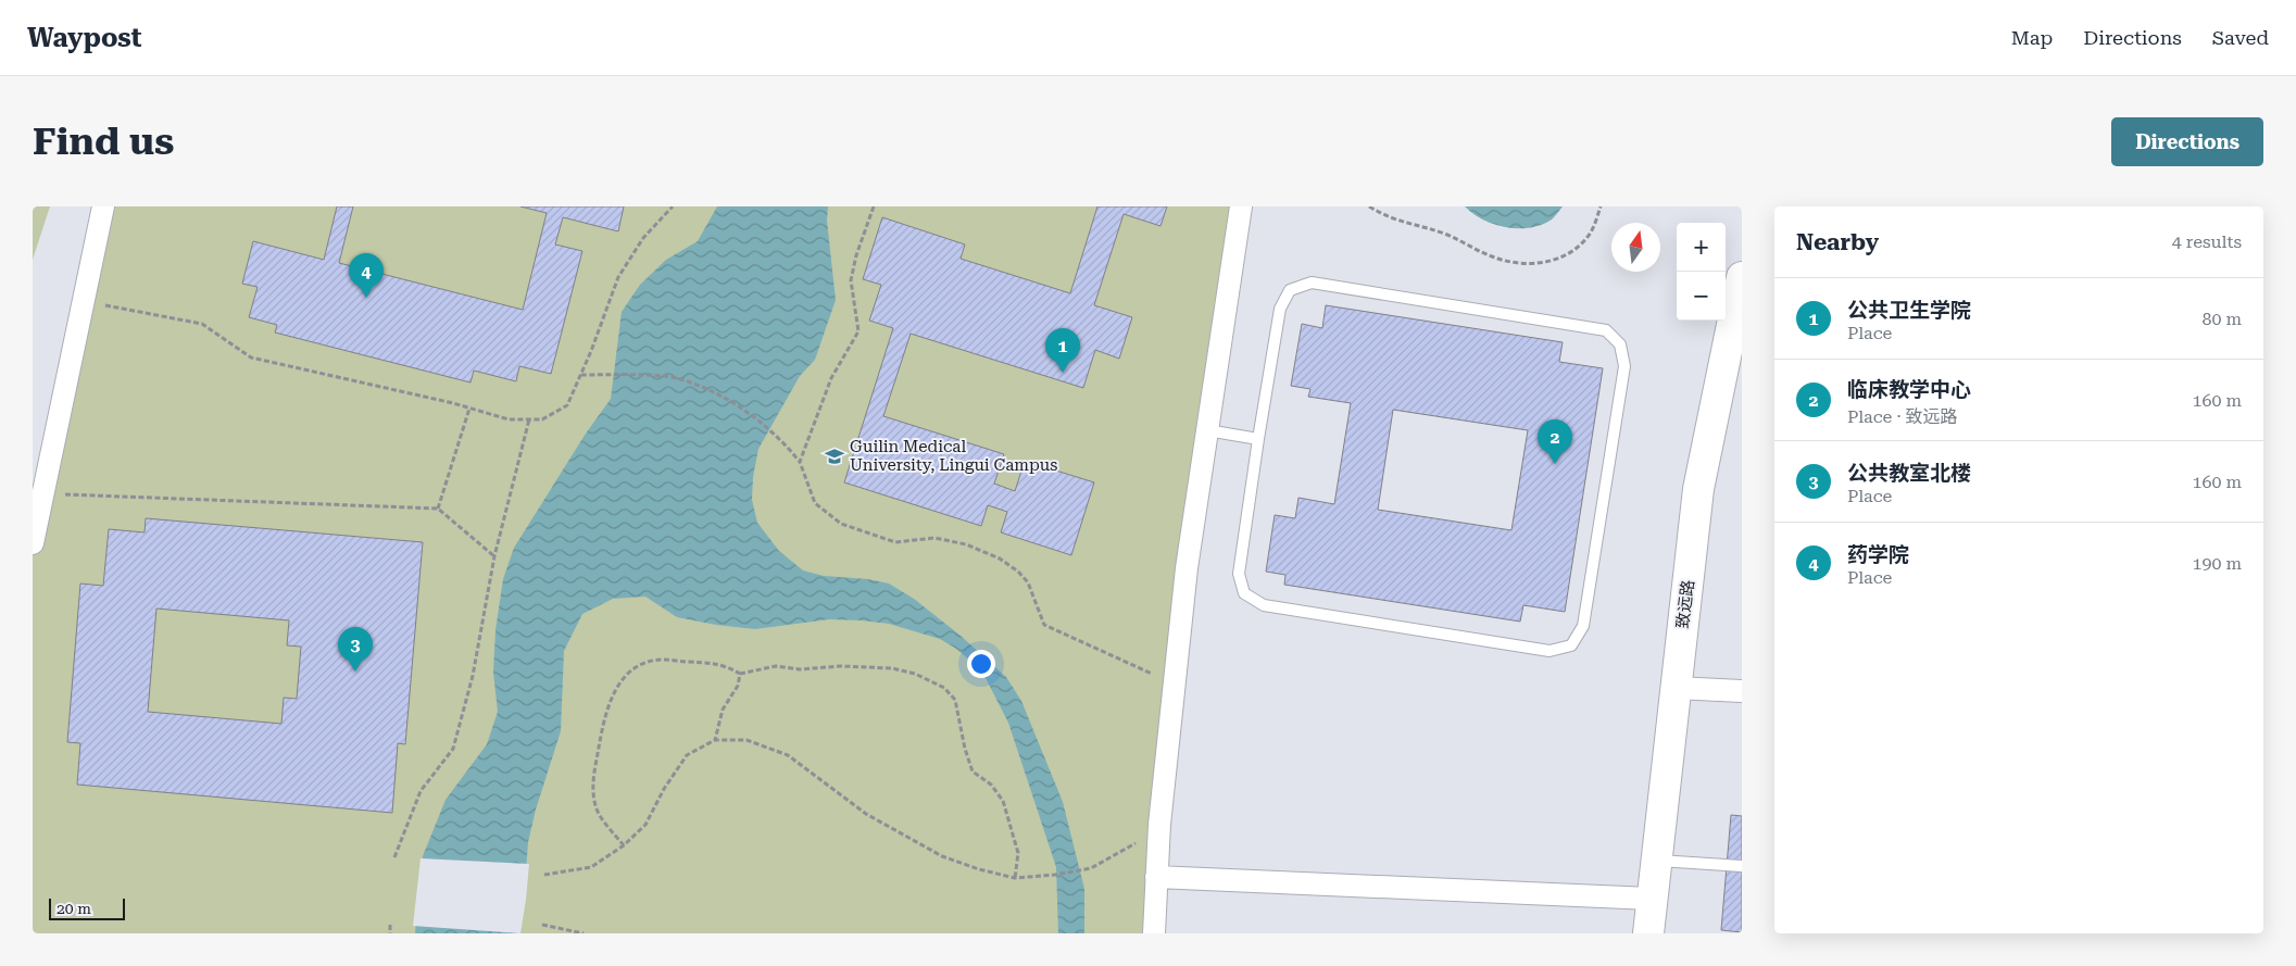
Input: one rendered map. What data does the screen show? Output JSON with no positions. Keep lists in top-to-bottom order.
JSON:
{
  "streets": {
    "main road": ["致远路"]
  },
  "places": {
    "school or university": ["Guilin Medical University, Lingui Campus"]
  },
  "scale_bar": "20 m",
  "north": "top",
  "page": {
    "header": "Waypost",
    "nav": ["Map", "Directions", "Saved"],
    "buttons": "Directions",
    "title": "Find us",
    "heading": ["Nearby", "4 results"],
    "map_buttons": ["+", "−"],
    "pins": [
      "4",
      "1",
      "2",
      "3"
    ],
    "list": [
      {
        "mark": "1",
        "name": "公共卫生学院",
        "note": "Place",
        "value": "80 m"
      },
      {
        "mark": "2",
        "name": "临床教学中心",
        "note": "Place · 致远路",
        "value": "160 m"
      },
      {
        "mark": "3",
        "name": "公共教室北楼",
        "note": "Place",
        "value": "160 m"
      },
      {
        "mark": "4",
        "name": "药学院",
        "note": "Place",
        "value": "190 m"
      }
    ],
    "scale": "20 m"
  }
}
